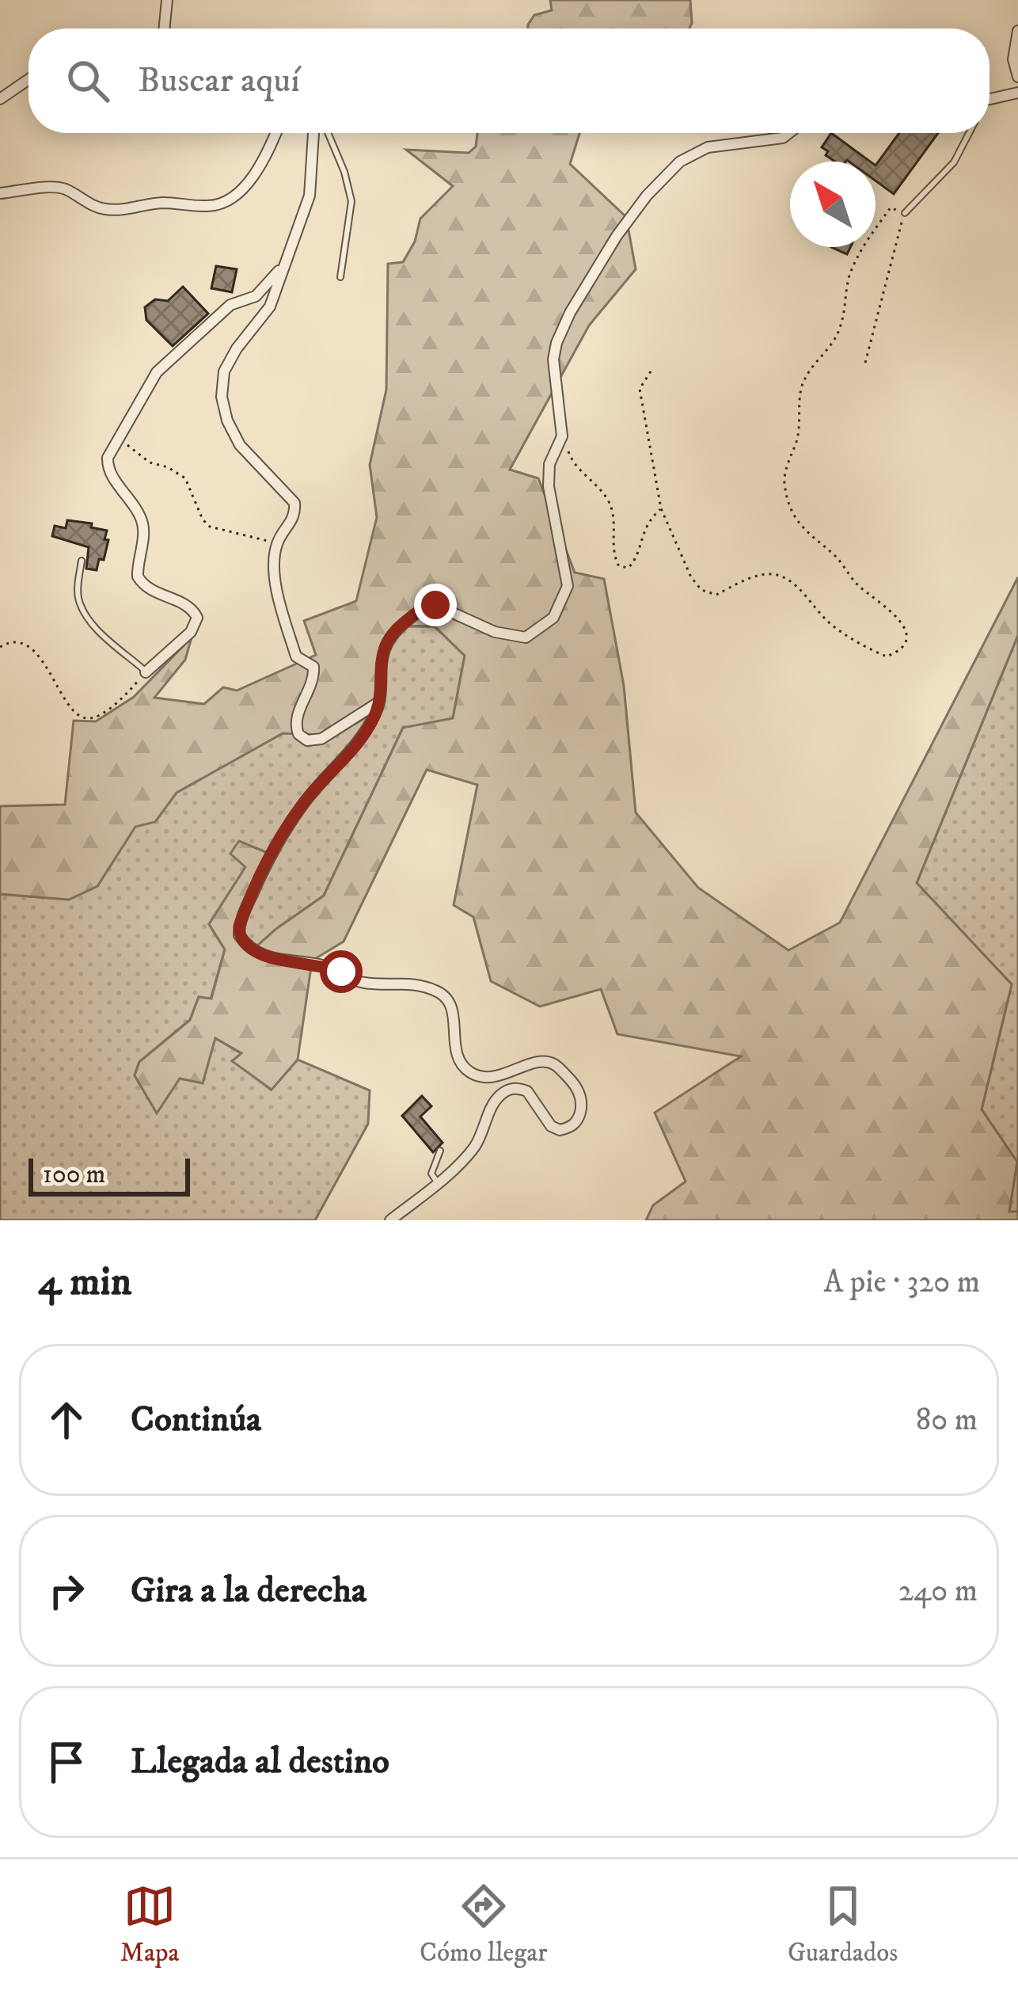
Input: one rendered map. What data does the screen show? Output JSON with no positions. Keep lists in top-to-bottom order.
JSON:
{
  "scale_bar": "100 m",
  "north": "top left",
  "page": {
    "search": "Buscar aquí",
    "scale": "100 m",
    "heading": ["4 min", "A pie · 320 m"],
    "list": [
      ["Continúa", "80 m"],
      ["Gira a la derecha", "240 m"],
      "Llegada al destino"
    ],
    "nav": ["Mapa", "Cómo llegar", "Guardados"]
  }
}
